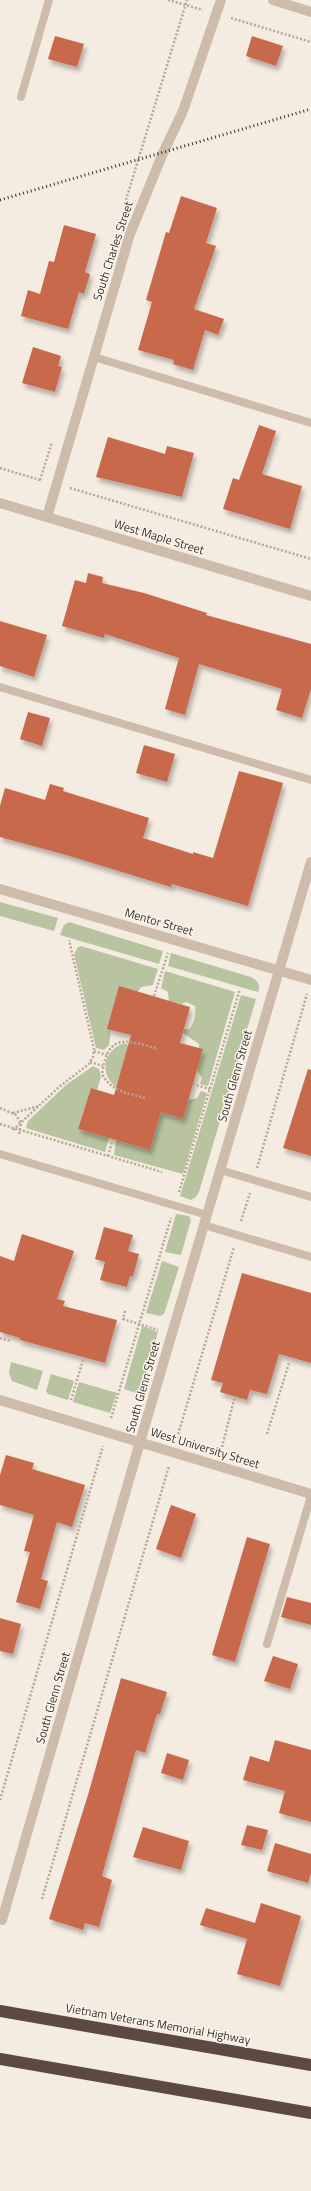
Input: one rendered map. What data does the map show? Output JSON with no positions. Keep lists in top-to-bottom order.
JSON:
{
  "streets": {
    "highway": ["Vietnam Veterans Memorial Highway"],
    "street": [
      "South Charles Street",
      "West Maple Street",
      "Mentor Street",
      "South Glenn Street",
      "West University Street"
    ]
  },
  "crossings": [
    ["South Charles Street", "West Maple Street"],
    ["Mentor Street", "South Glenn Street"],
    ["South Glenn Street", "West University Street"]
  ]
}
